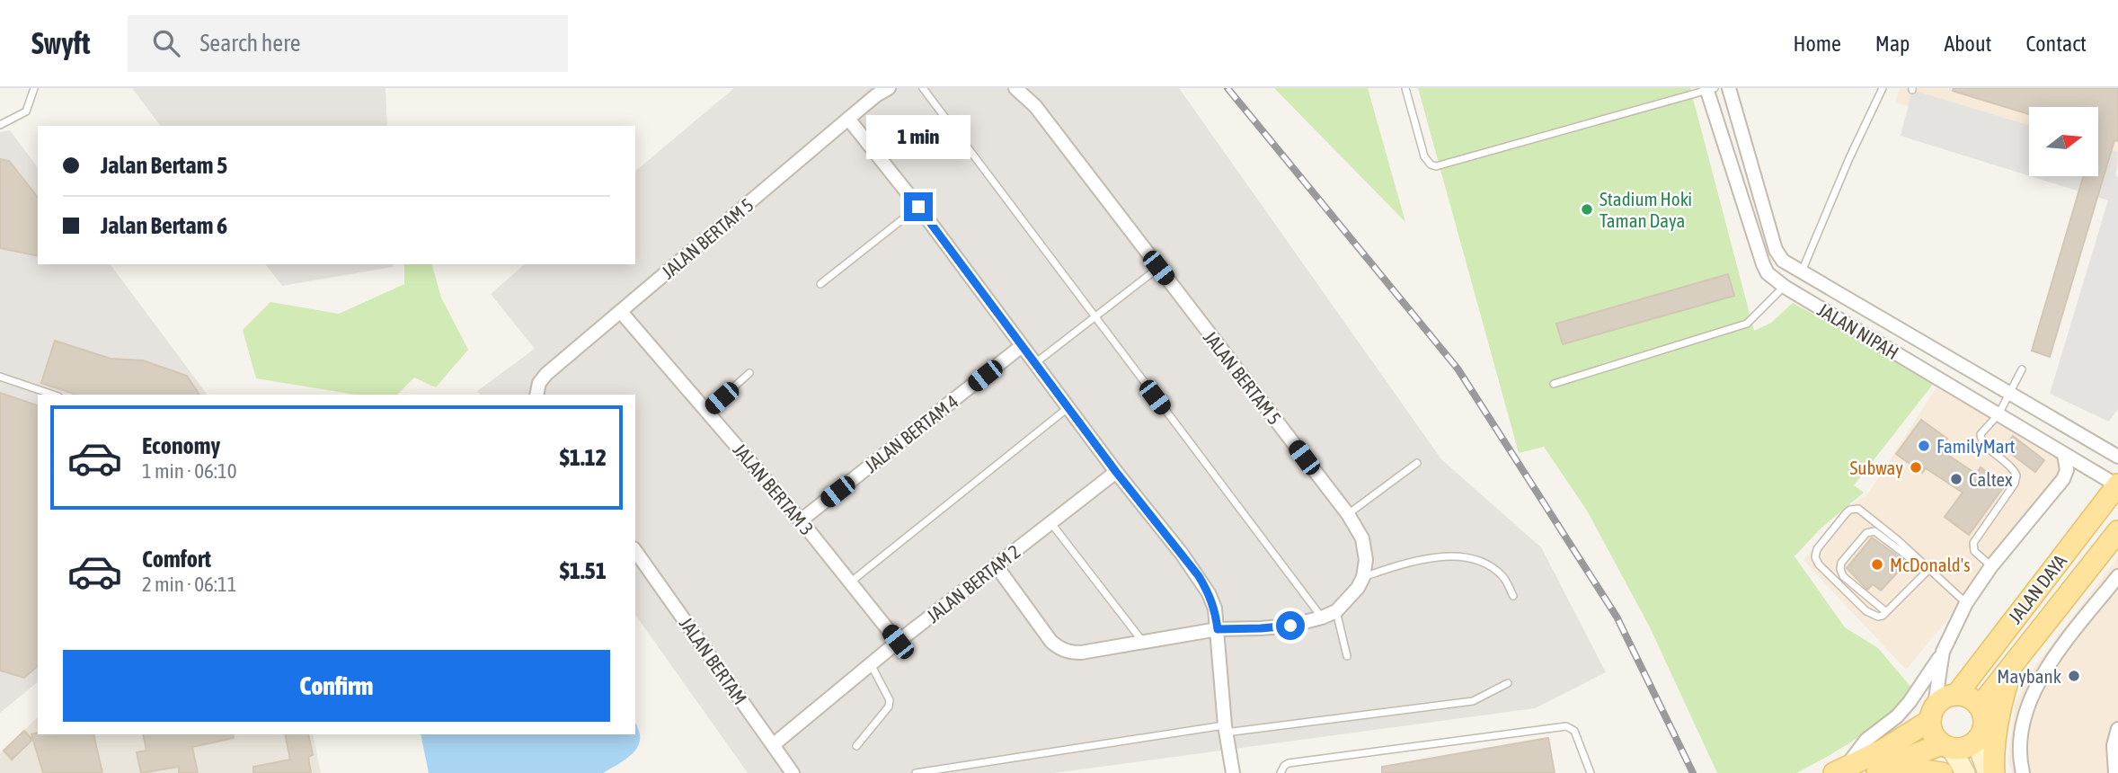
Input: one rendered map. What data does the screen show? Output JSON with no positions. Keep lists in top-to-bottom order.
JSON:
{
  "streets": {
    "main road": ["JALAN DAYA"],
    "street": [
      "JALAN BERTAM 5",
      "JALAN NIPAH",
      "JALAN BERTAM 4",
      "JALAN BERTAM 3",
      "JALAN BERTAM 2",
      "JALAN BERTAM"
    ]
  },
  "crossings": [
    ["JALAN BERTAM 5", "JALAN BERTAM 3"],
    ["JALAN NIPAH", "JALAN DAYA"],
    ["JALAN BERTAM 4", "JALAN BERTAM 3"],
    ["JALAN BERTAM 3", "JALAN BERTAM 2"],
    ["JALAN BERTAM 2", "JALAN BERTAM"]
  ],
  "places": [
    "Stadium Hoki Taman Daya",
    "FamilyMart",
    "Subway",
    "Caltex",
    "McDonald's",
    "Maybank"
  ],
  "north": "right",
  "page": {
    "header": "Swyft",
    "search": "Search here",
    "nav": [
      "Home",
      "Map",
      "About",
      "Contact"
    ],
    "bubble": "1 min",
    "banner": ["Jalan Bertam 5", "Jalan Bertam 6"],
    "list": [
      {
        "name": "Economy",
        "note": "1 min · 06:10",
        "value": "$1.12"
      },
      {
        "name": "Comfort",
        "note": "2 min · 06:11",
        "value": "$1.51"
      }
    ],
    "buttons": "Confirm"
  }
}
